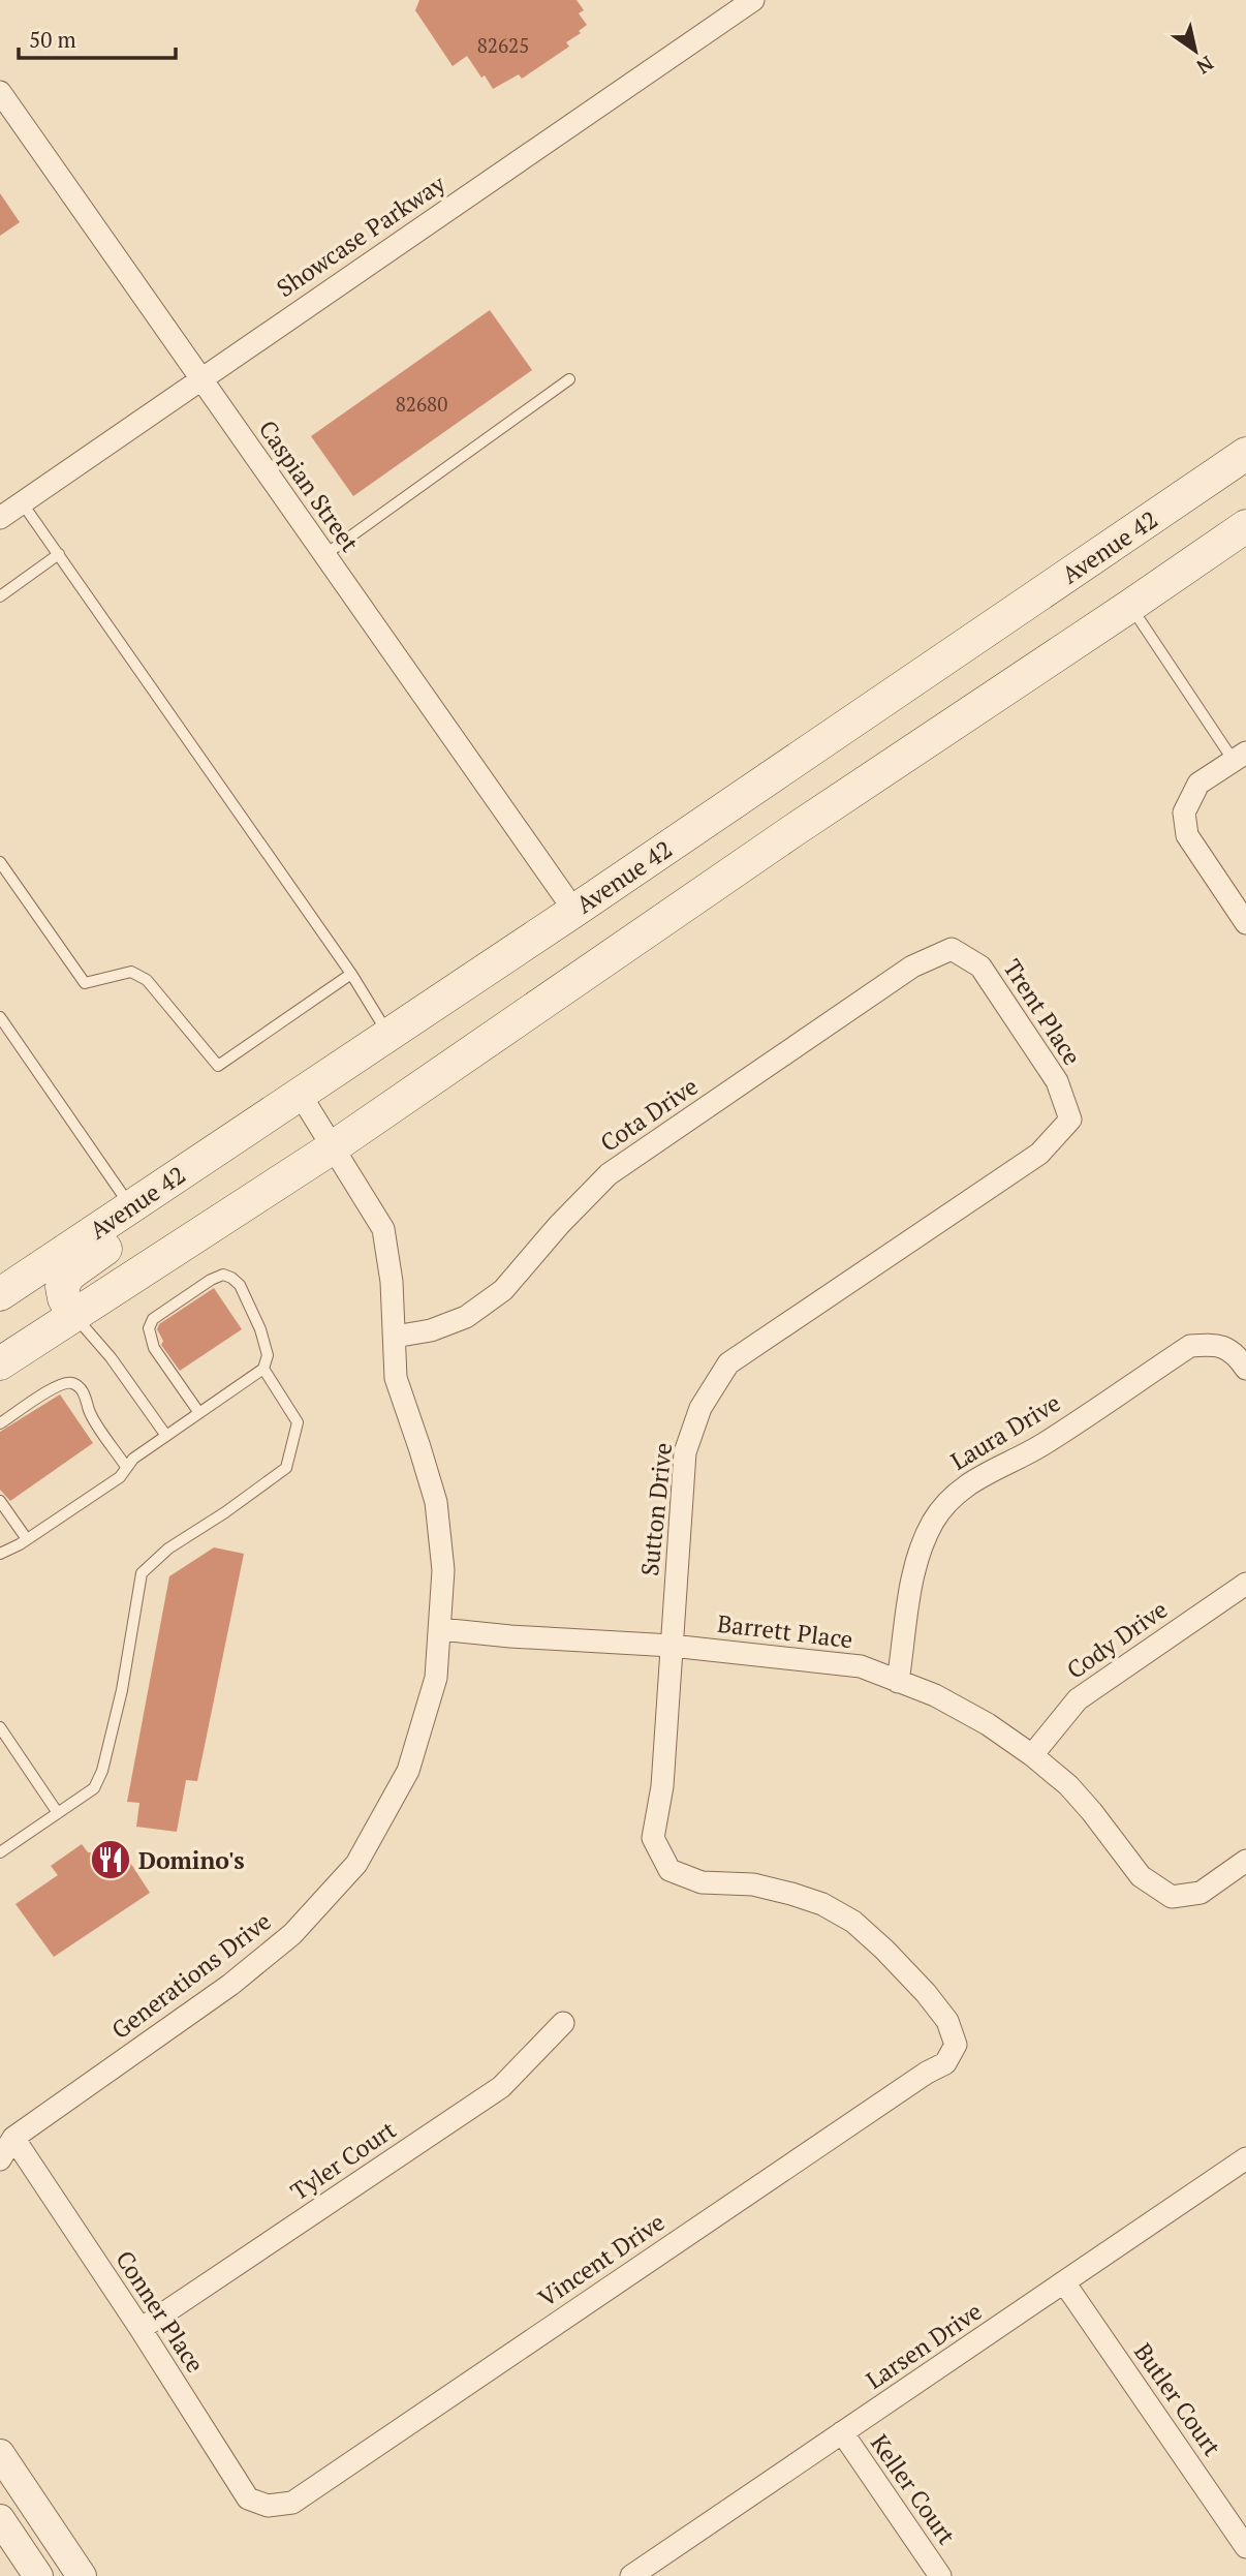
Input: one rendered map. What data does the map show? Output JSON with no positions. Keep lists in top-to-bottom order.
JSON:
{
  "streets": {
    "main road": ["Avenue 42"],
    "street": [
      "Showcase Parkway",
      "Caspian Street",
      "Trent Place",
      "Cota Drive",
      "Laura Drive",
      "Sutton Drive",
      "Barrett Place",
      "Cody Drive",
      "Generations Drive",
      "Tyler Court",
      "Vincent Drive",
      "Conner Place",
      "Larsen Drive",
      "Butler Court",
      "Keller Court"
    ]
  },
  "crossings": [
    ["Showcase Parkway", "Caspian Street"],
    ["Caspian Street", "Avenue 42"],
    ["Avenue 42", "Generations Drive"],
    ["Trent Place", "Cota Drive"],
    ["Trent Place", "Sutton Drive"],
    ["Cota Drive", "Generations Drive"],
    ["Laura Drive", "Barrett Place"],
    ["Sutton Drive", "Barrett Place"],
    ["Sutton Drive", "Vincent Drive"],
    ["Barrett Place", "Cody Drive"],
    ["Barrett Place", "Generations Drive"],
    ["Generations Drive", "Conner Place"],
    ["Tyler Court", "Conner Place"],
    ["Vincent Drive", "Conner Place"],
    ["Larsen Drive", "Butler Court"],
    ["Larsen Drive", "Keller Court"]
  ],
  "places": {
    "restaurant": ["Domino's"]
  },
  "house_numbers": ["82625", "82680"],
  "scale_bar": "50 m",
  "north": "bottom right"
}
